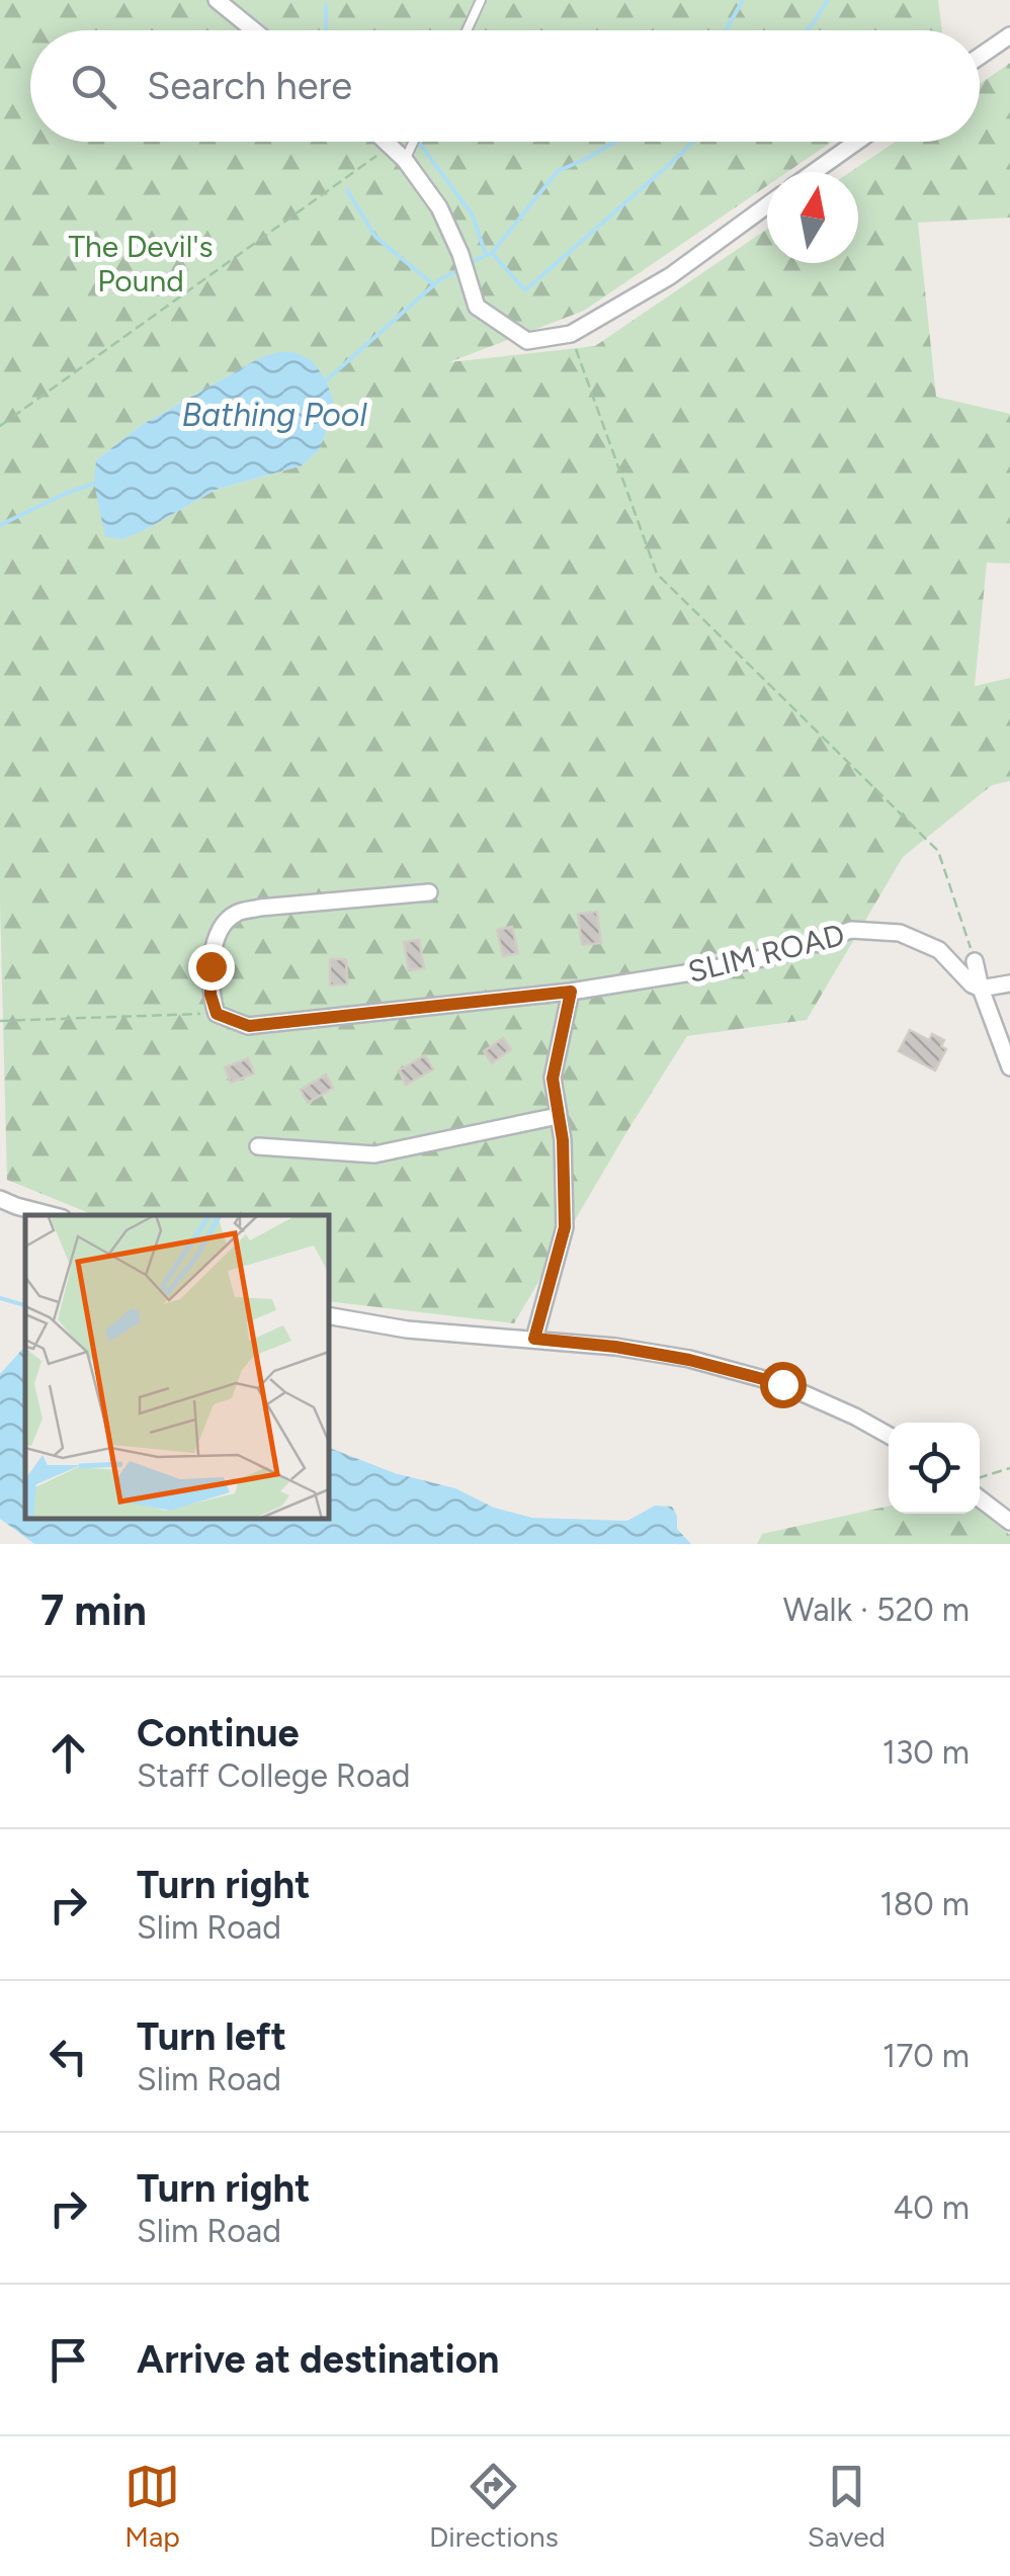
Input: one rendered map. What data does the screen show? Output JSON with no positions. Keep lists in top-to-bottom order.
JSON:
{
  "streets": {
    "street": ["SLIM ROAD"]
  },
  "water": ["Bathing Pool"],
  "parks": ["The Devil's Pound"],
  "north": "top",
  "page": {
    "search": "Search here",
    "heading": ["7 min", "Walk · 520 m"],
    "list": [
      ["Continue", "Staff College Road", "130 m"],
      ["Turn right", "Slim Road", "180 m"],
      ["Turn left", "Slim Road", "170 m"],
      ["Turn right", "Slim Road", "40 m"],
      "Arrive at destination"
    ],
    "nav": ["Map", "Directions", "Saved"]
  }
}
